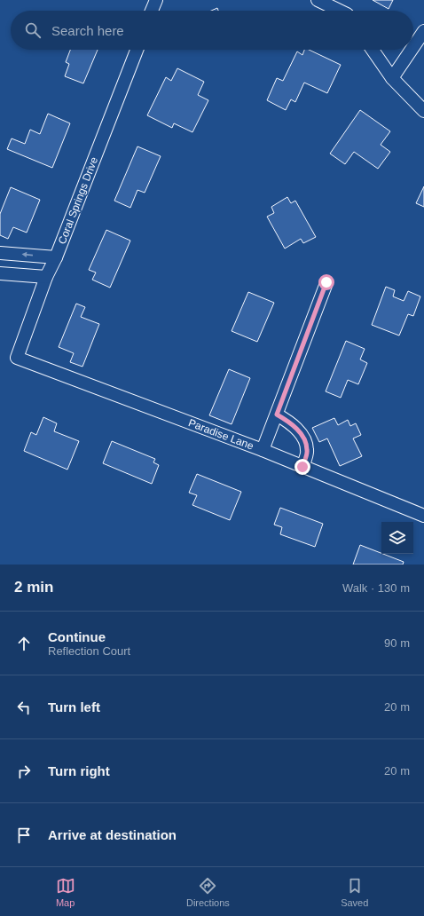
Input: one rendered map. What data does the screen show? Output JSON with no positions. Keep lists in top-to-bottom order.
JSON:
{
  "streets": {
    "street": ["Coral Springs Drive", "Paradise Lane"]
  },
  "crossings": [
    ["Coral Springs Drive", "Paradise Lane"]
  ],
  "page": {
    "search": "Search here",
    "heading": ["2 min", "Walk · 130 m"],
    "list": [
      ["Continue", "Reflection Court", "90 m"],
      ["Turn left", "20 m"],
      ["Turn right", "20 m"],
      "Arrive at destination"
    ],
    "nav": ["Map", "Directions", "Saved"]
  }
}
